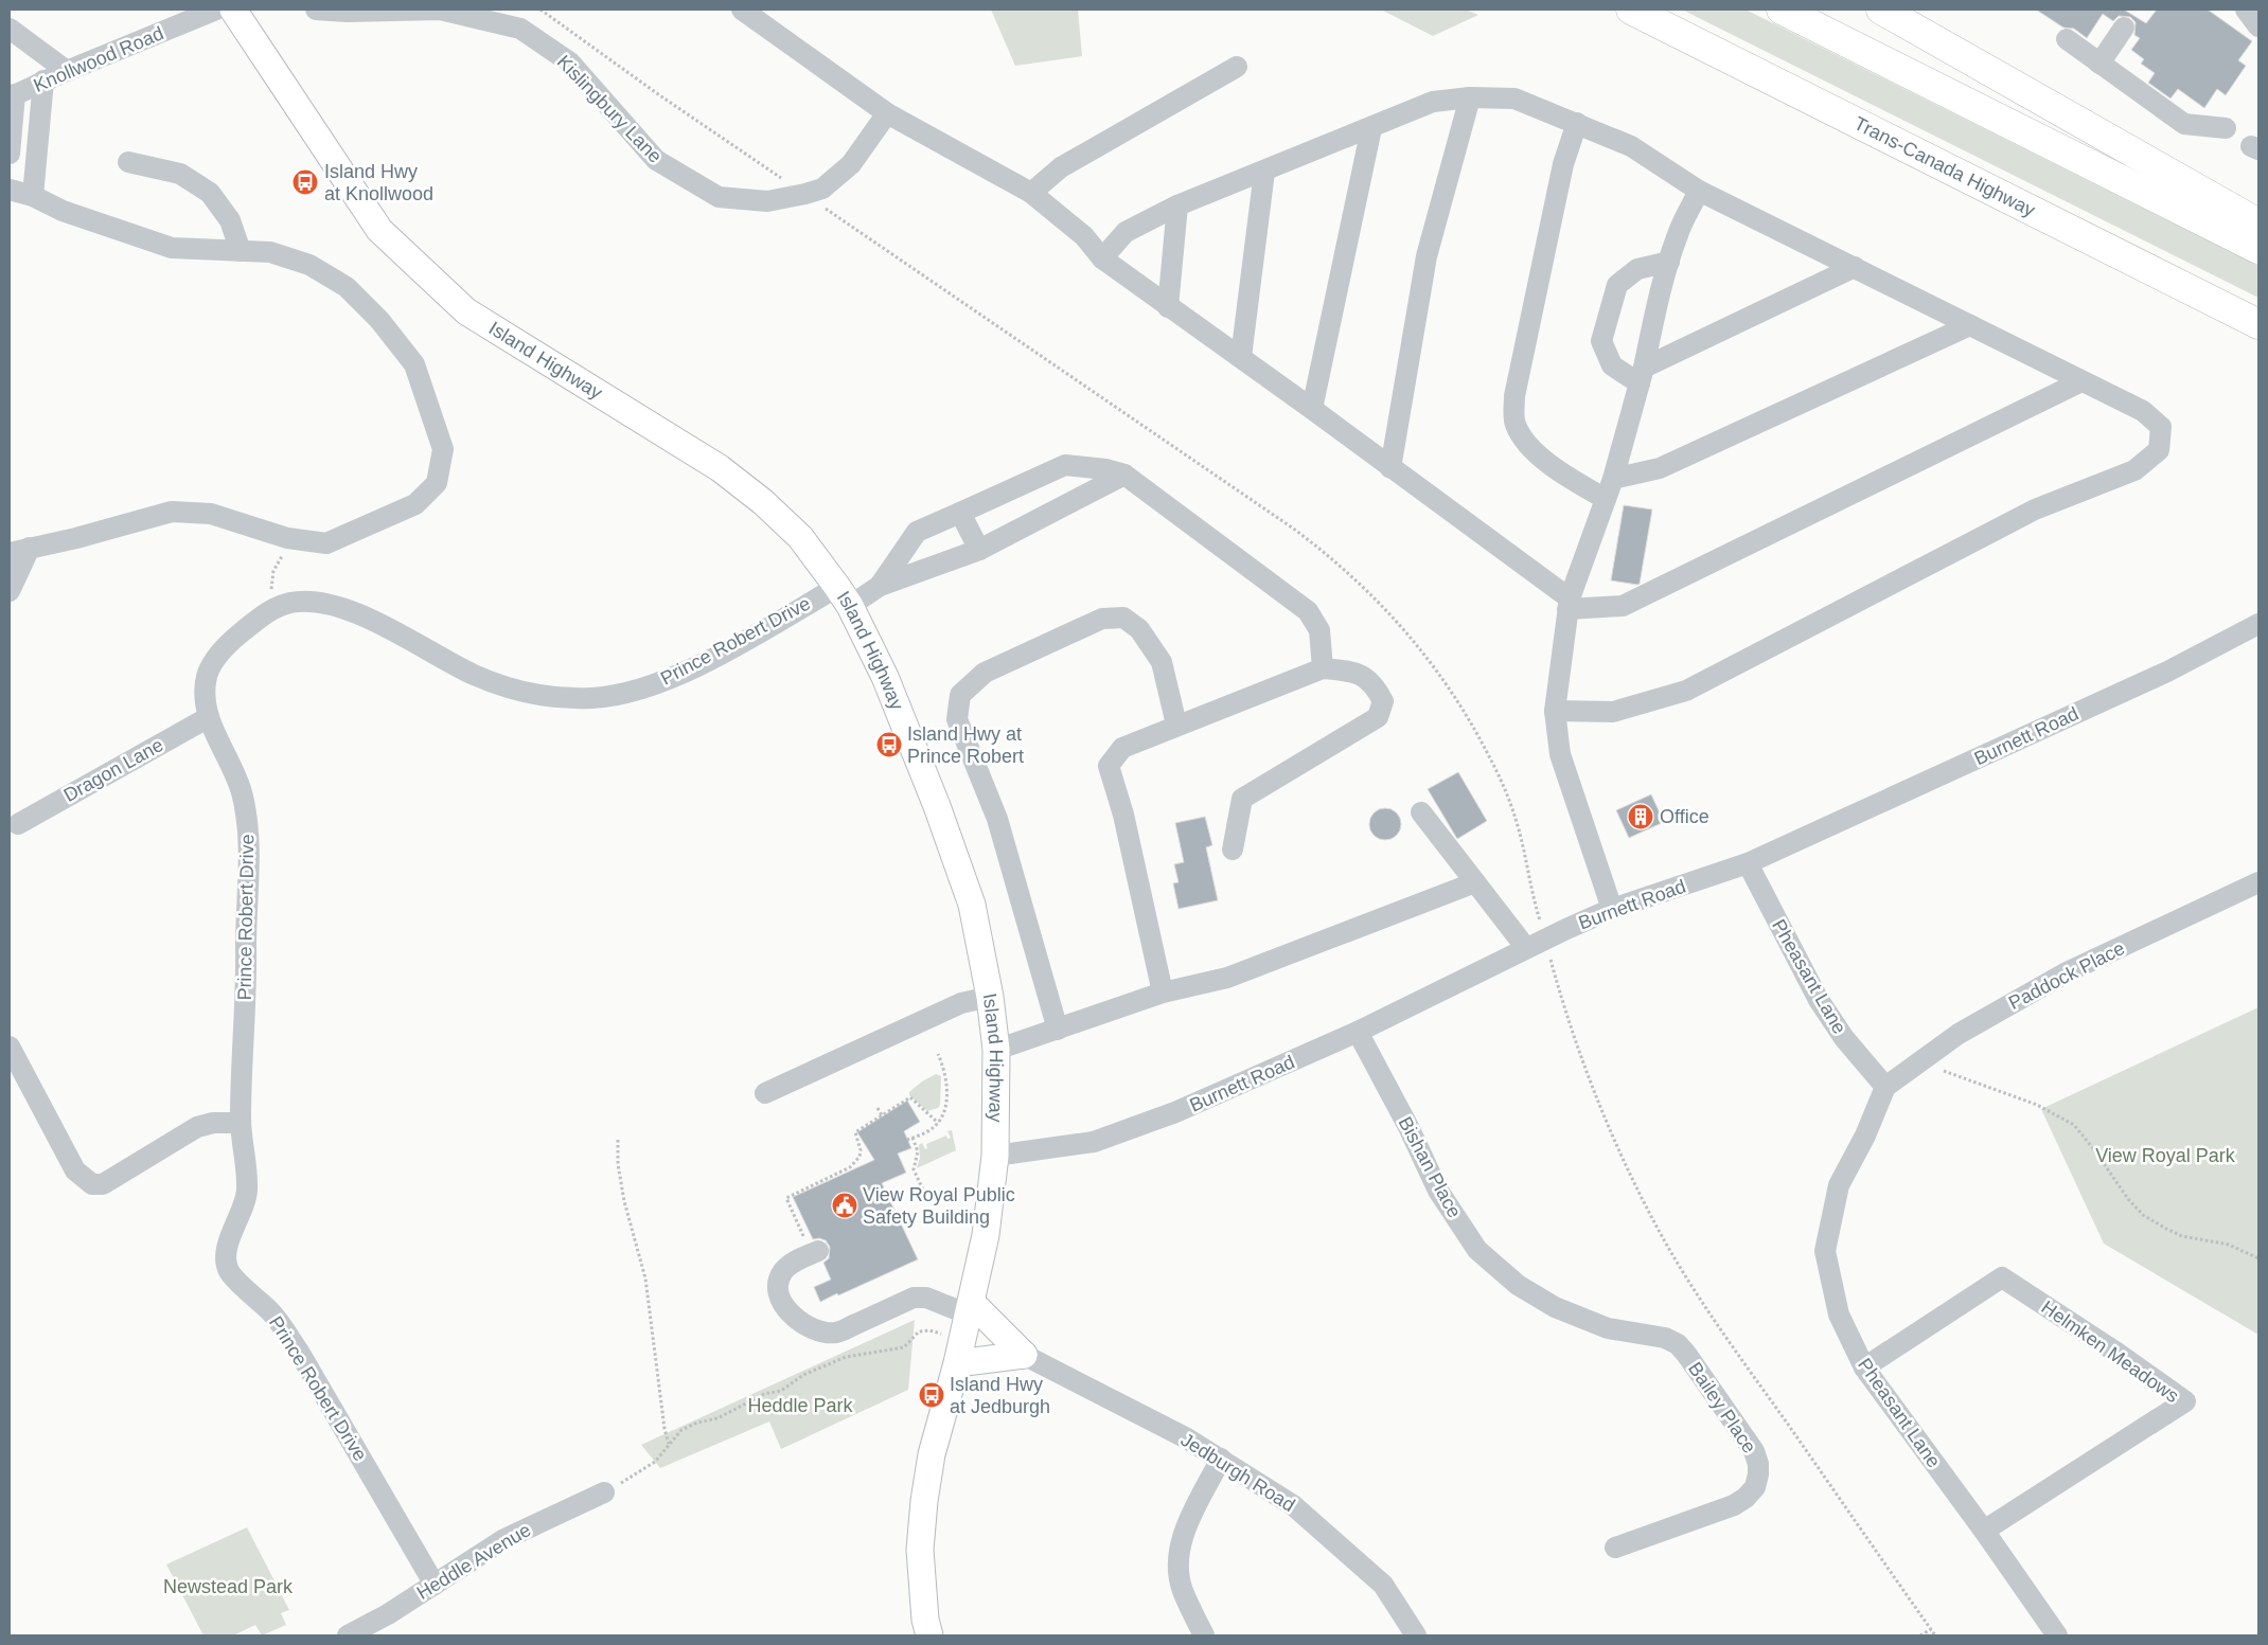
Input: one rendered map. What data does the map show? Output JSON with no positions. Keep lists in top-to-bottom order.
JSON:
{
  "streets": {
    "highway": ["Trans-Canada Highway"],
    "main road": ["Island Highway"],
    "street": [
      "Knollwood Road",
      "Kislingbury Lane",
      "Prince Robert Drive",
      "Burnett Road",
      "Dragon Lane",
      "Paddock Place",
      "Pheasant Lane",
      "Bishan Place",
      "Helmken Meadows",
      "Bailey Place",
      "Jedburgh Road",
      "Heddle Avenue"
    ]
  },
  "crossings": [
    ["Island Highway", "Prince Robert Drive"],
    ["Island Highway", "Burnett Road"],
    ["Prince Robert Drive", "Dragon Lane"],
    ["Prince Robert Drive", "Heddle Avenue"],
    ["Burnett Road", "Pheasant Lane"],
    ["Burnett Road", "Bishan Place"],
    ["Paddock Place", "Pheasant Lane"],
    ["Pheasant Lane", "Helmken Meadows"],
    ["Bishan Place", "Bailey Place"]
  ],
  "parks": ["View Royal Park", "Heddle Park", "Newstead Park"],
  "places": {
    "bus stop": ["Island Hwy at Knollwood", "Island Hwy at Prince Robert", "Island Hwy at Jedburgh"],
    "building": ["Office"],
    "public building": ["View Royal Public Safety Building"]
  }
}
